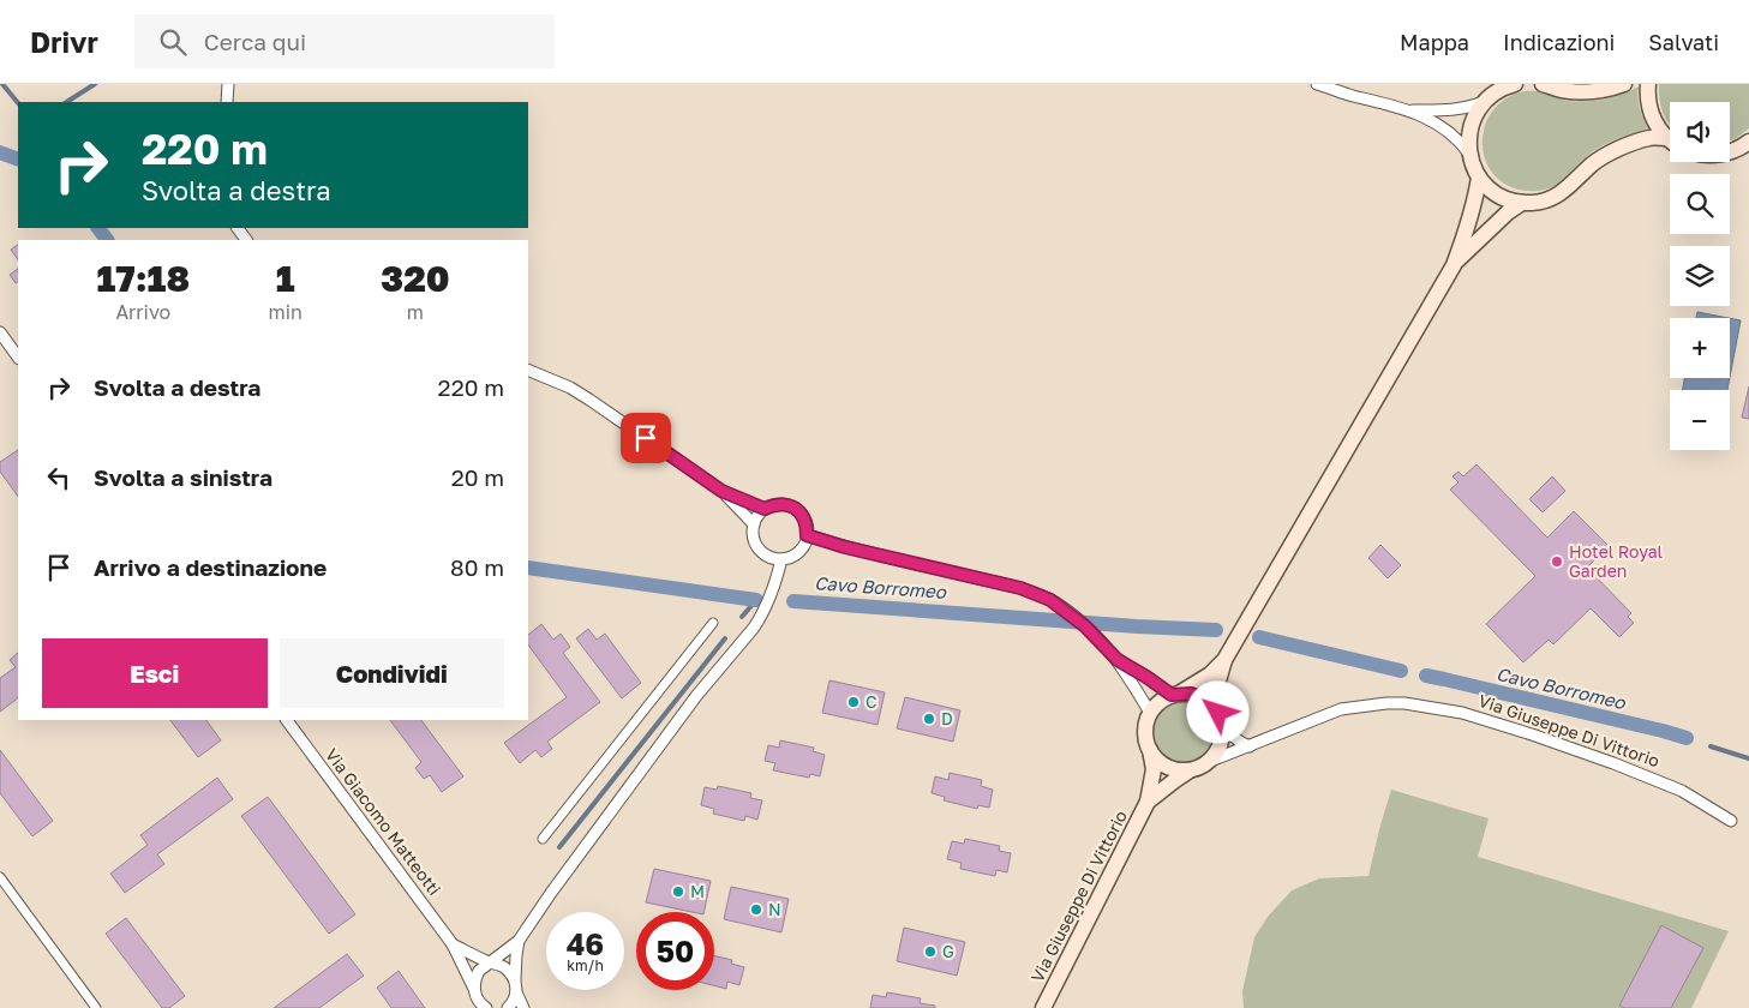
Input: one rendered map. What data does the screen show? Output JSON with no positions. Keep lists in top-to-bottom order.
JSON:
{
  "streets": {
    "main road": ["Via Giuseppe Di Vittorio"],
    "street": ["Via Giacomo Matteotti"]
  },
  "water": ["Cavo Borromeo"],
  "places": [
    "Hotel Royal Garden",
    "C",
    "D",
    "M",
    "N",
    "G"
  ],
  "page": {
    "header": "Drivr",
    "search": "Cerca qui",
    "nav": ["Mappa", "Indicazioni", "Salvati"],
    "map_buttons": ["+", "−"],
    "turn": ["220 m", "Svolta a destra"],
    "eta": [
      "17:18",
      "Arrivo",
      "1",
      "min",
      "320",
      "m"
    ],
    "list": [
      {
        "name": "Svolta a destra",
        "value": "220 m"
      },
      {
        "name": "Svolta a sinistra",
        "value": "20 m"
      },
      {
        "name": "Arrivo a destinazione",
        "value": "80 m"
      }
    ],
    "buttons": ["Esci", "Condividi"],
    "speed": "46 km/h",
    "limit": "50"
  }
}
